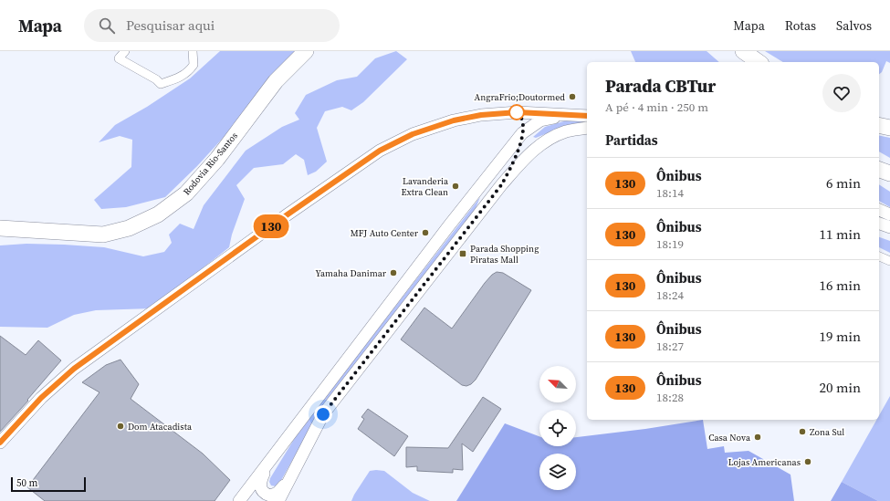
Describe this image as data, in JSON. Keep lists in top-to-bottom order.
{
  "streets": {
    "highway": ["Rodovia Rio-Santos"]
  },
  "places": {
    "other": [
      "AngraFrio;Doutormed",
      "Lavanderia Extra Clean",
      "MFJ Auto Center",
      "Yamaha Danimar",
      "Dom Atacadista",
      "Zona Sul",
      "Casa Nova",
      "Lojas Americanas"
    ],
    "transit": ["Parada Shopping Piratas Mall"]
  },
  "lines": ["bus line 130"],
  "scale_bar": "50 m",
  "north": "top left",
  "page": {
    "header": "Mapa",
    "search": "Pesquisar aqui",
    "nav": ["Mapa", "Rotas", "Salvos"],
    "on_map": "130",
    "heading": [
      ["Parada CBTur", "A pé · 4 min · 250 m"],
      "Partidas"
    ],
    "list": [
      {
        "mark": "130",
        "name": "Ônibus",
        "note": "18:14",
        "value": "6 min"
      },
      {
        "mark": "130",
        "name": "Ônibus",
        "note": "18:19",
        "value": "11 min"
      },
      {
        "mark": "130",
        "name": "Ônibus",
        "note": "18:24",
        "value": "16 min"
      },
      {
        "mark": "130",
        "name": "Ônibus",
        "note": "18:27",
        "value": "19 min"
      },
      {
        "mark": "130",
        "name": "Ônibus",
        "note": "18:28",
        "value": "20 min"
      }
    ],
    "scale": "50 m"
  }
}
